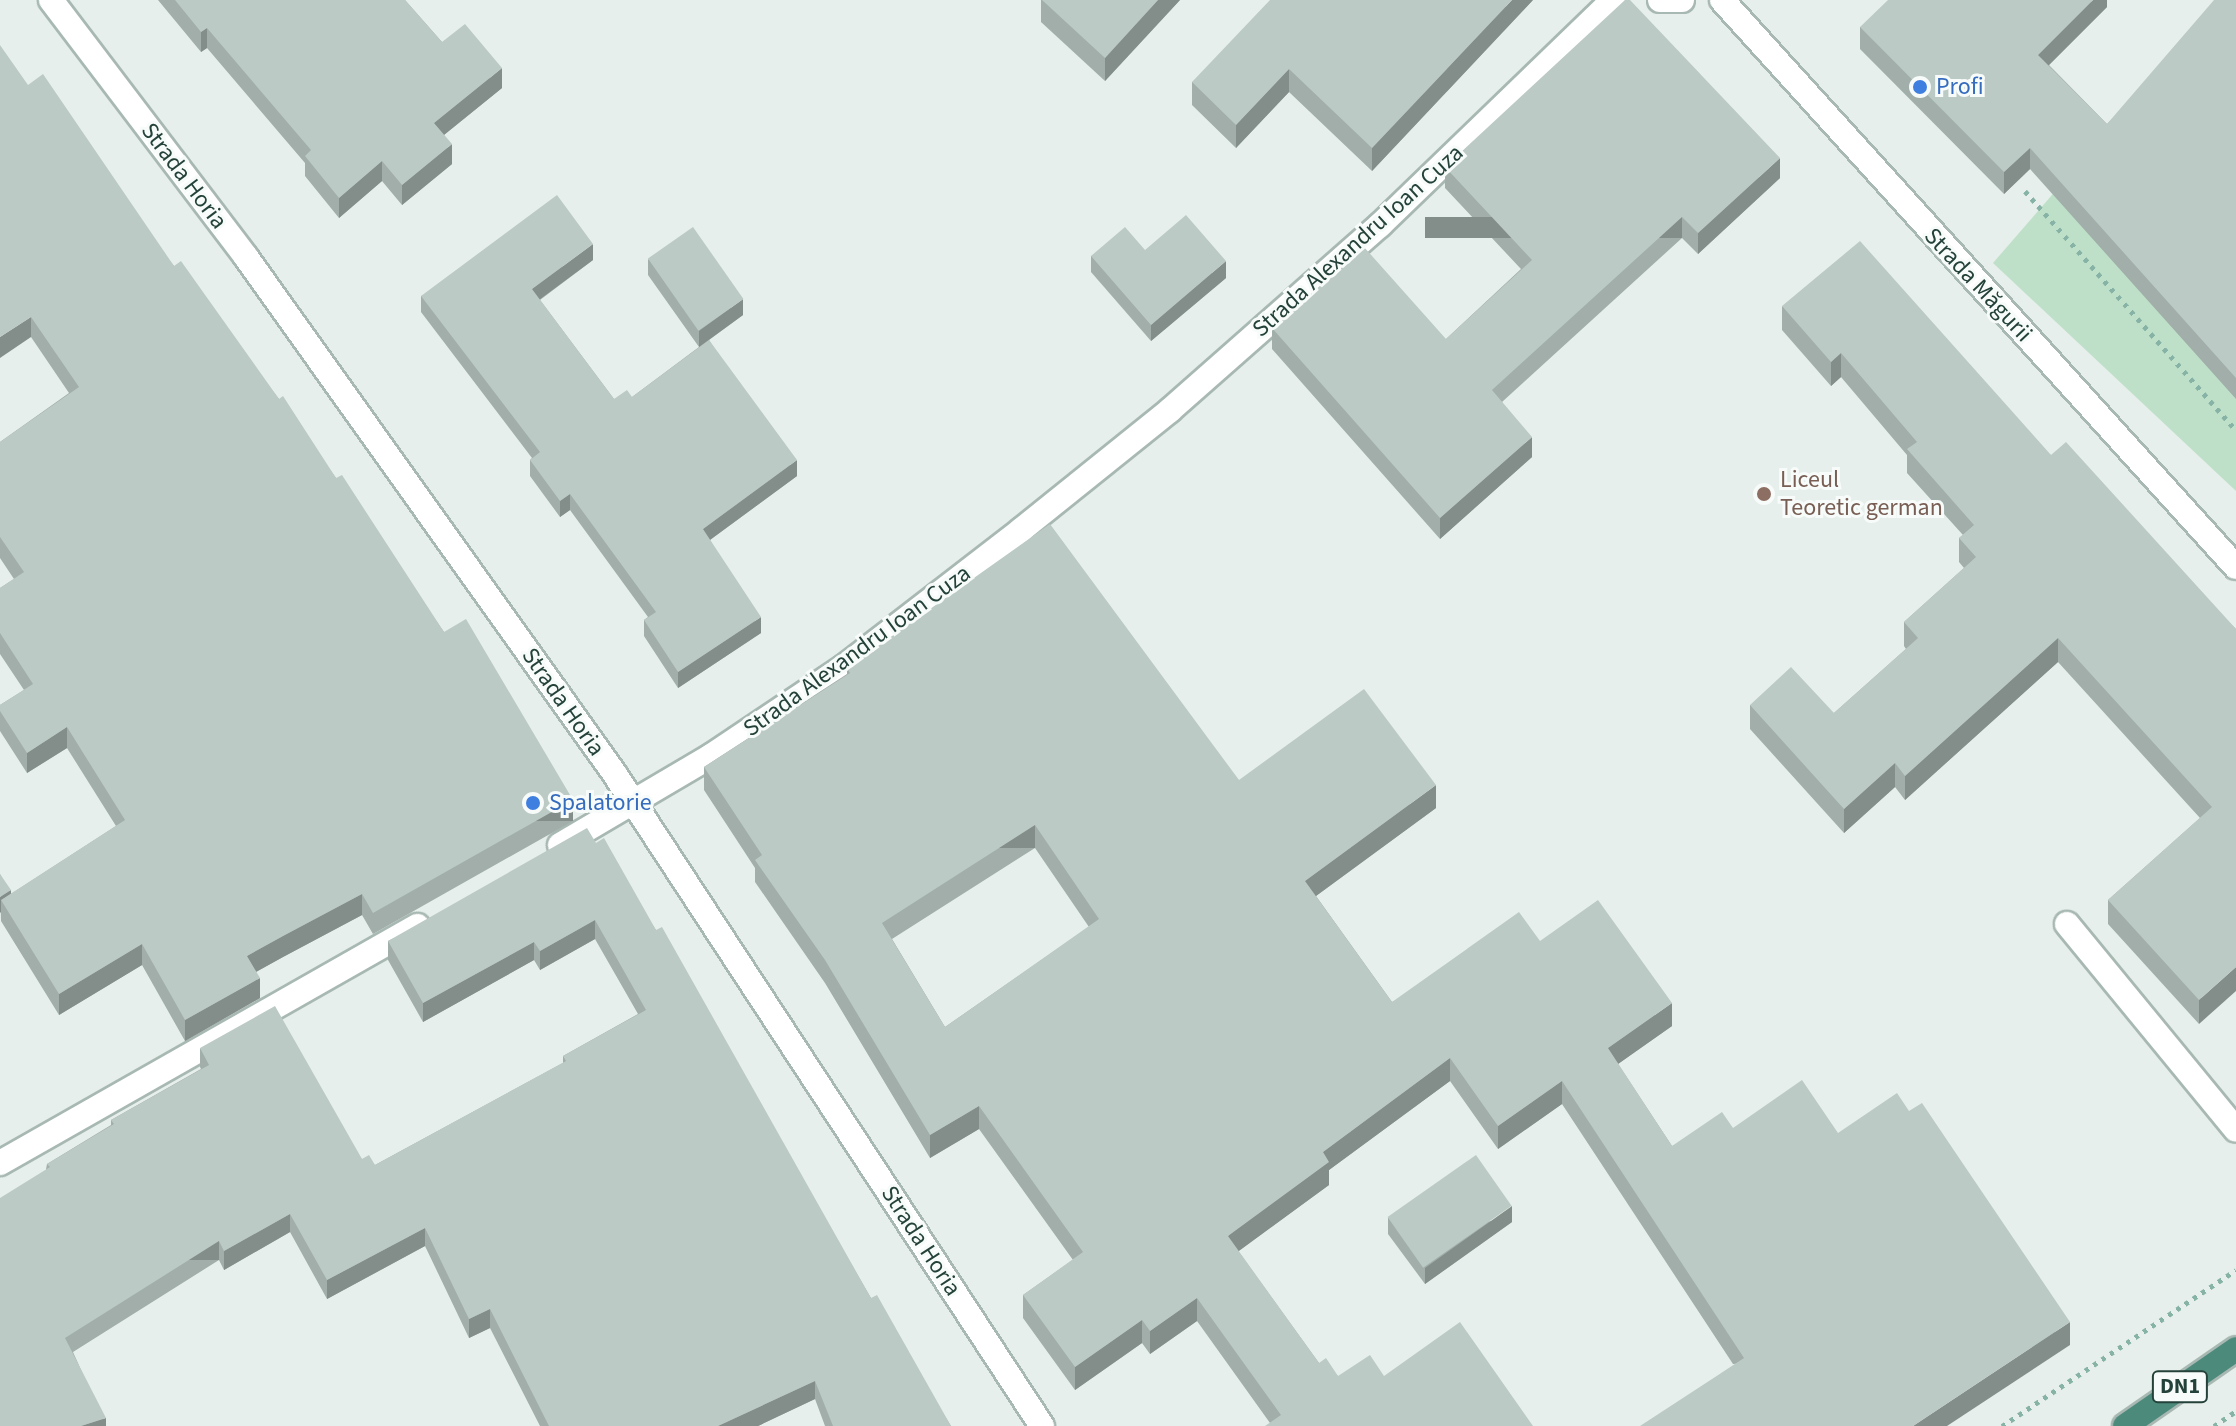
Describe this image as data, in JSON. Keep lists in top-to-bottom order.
{
  "streets": {
    "highway": ["DN1"],
    "street": ["Strada Horia", "Strada Alexandru Ioan Cuza", "Strada Măgurii"]
  },
  "crossings": [
    ["Strada Horia", "Strada Alexandru Ioan Cuza"]
  ],
  "places": ["Profi", "Liceul Teoretic german", "Spalatorie"]
}
